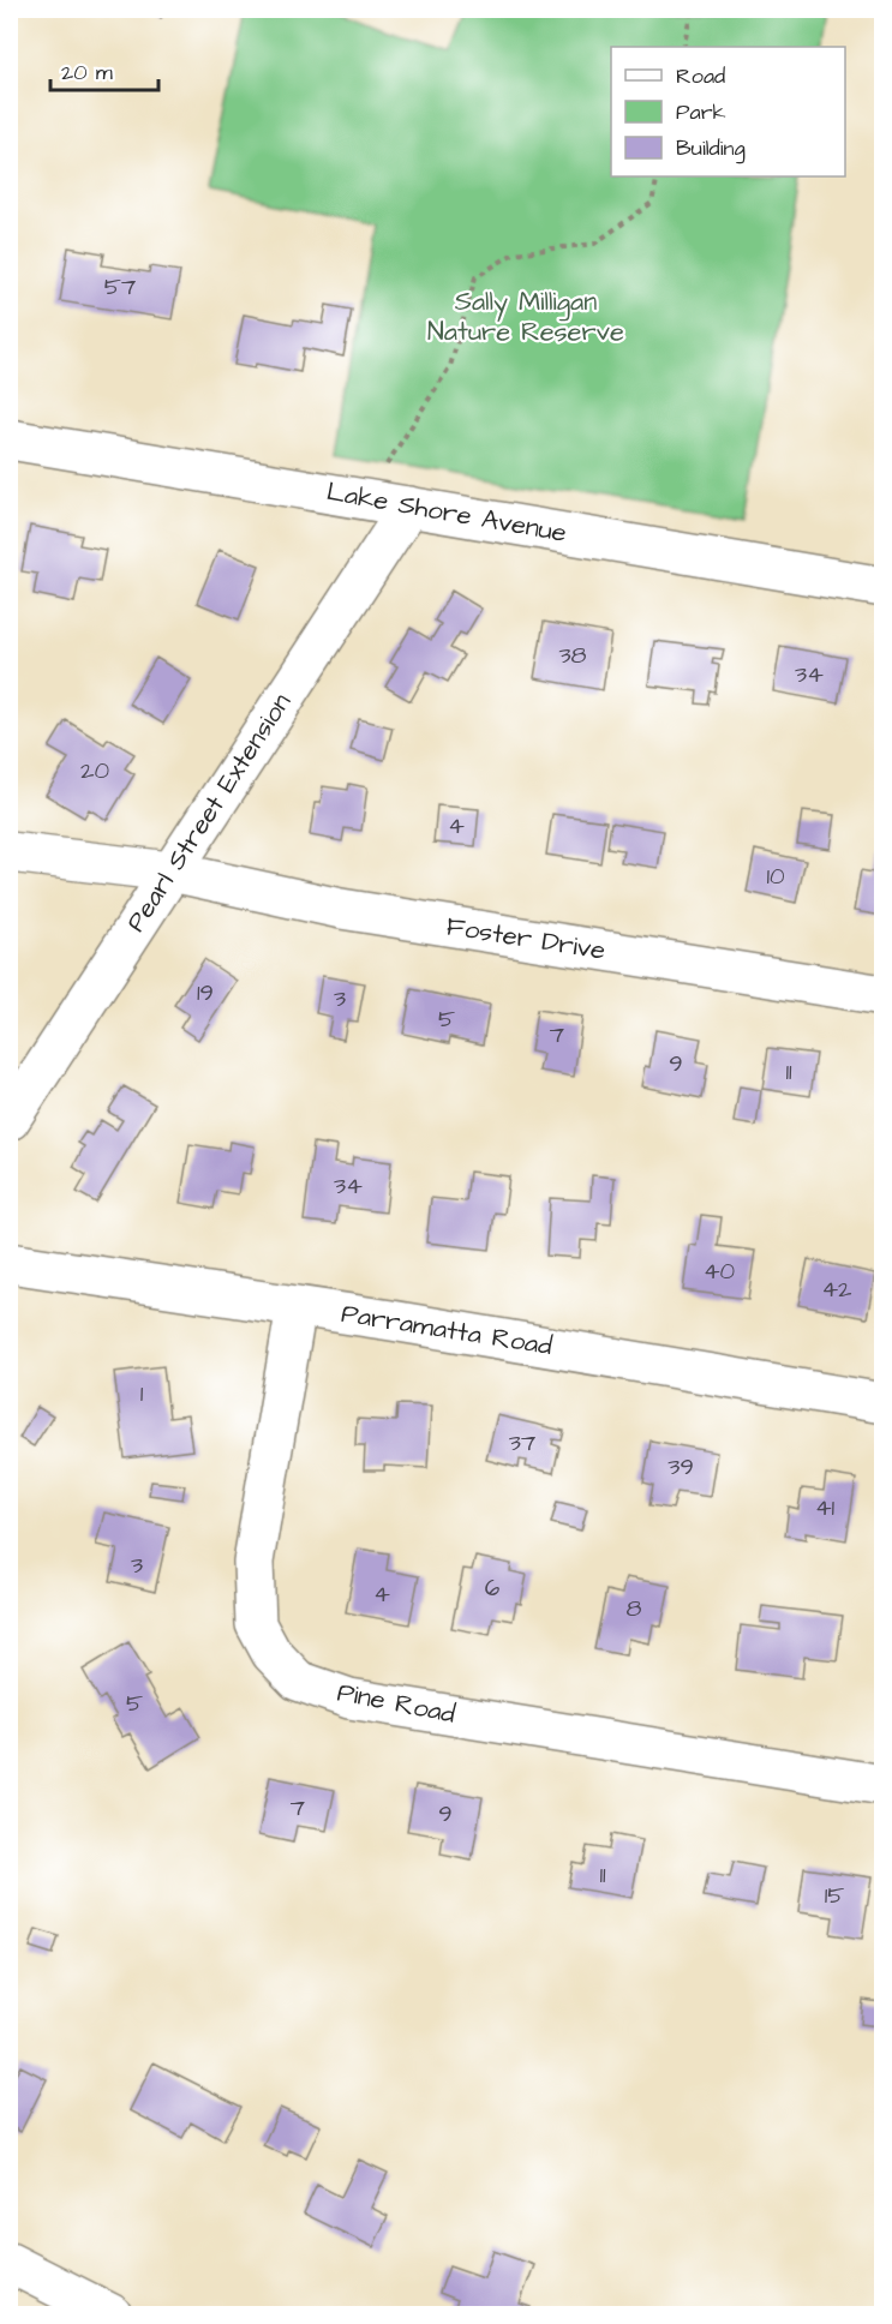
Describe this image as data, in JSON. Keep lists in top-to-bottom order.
{
  "streets": {
    "street": [
      "Lake Shore Avenue",
      "Pearl Street Extension",
      "Foster Drive",
      "Parramatta Road",
      "Pine Road"
    ]
  },
  "crossings": [
    ["Lake Shore Avenue", "Pearl Street Extension"],
    ["Pearl Street Extension", "Foster Drive"],
    ["Parramatta Road", "Pine Road"]
  ],
  "parks": ["Sally Milligan Nature Reserve"],
  "house_numbers": [
    "57",
    "38",
    "34",
    "20",
    "4",
    "10",
    "19",
    "3",
    "5",
    "7",
    "9",
    "11",
    "34",
    "40",
    "42",
    "1",
    "37",
    "39",
    "41",
    "3",
    "6",
    "4",
    "8",
    "5",
    "7",
    "9",
    "11",
    "15"
  ],
  "legend": ["Road", "Park", "Building"],
  "scale_bar": "20 m"
}
